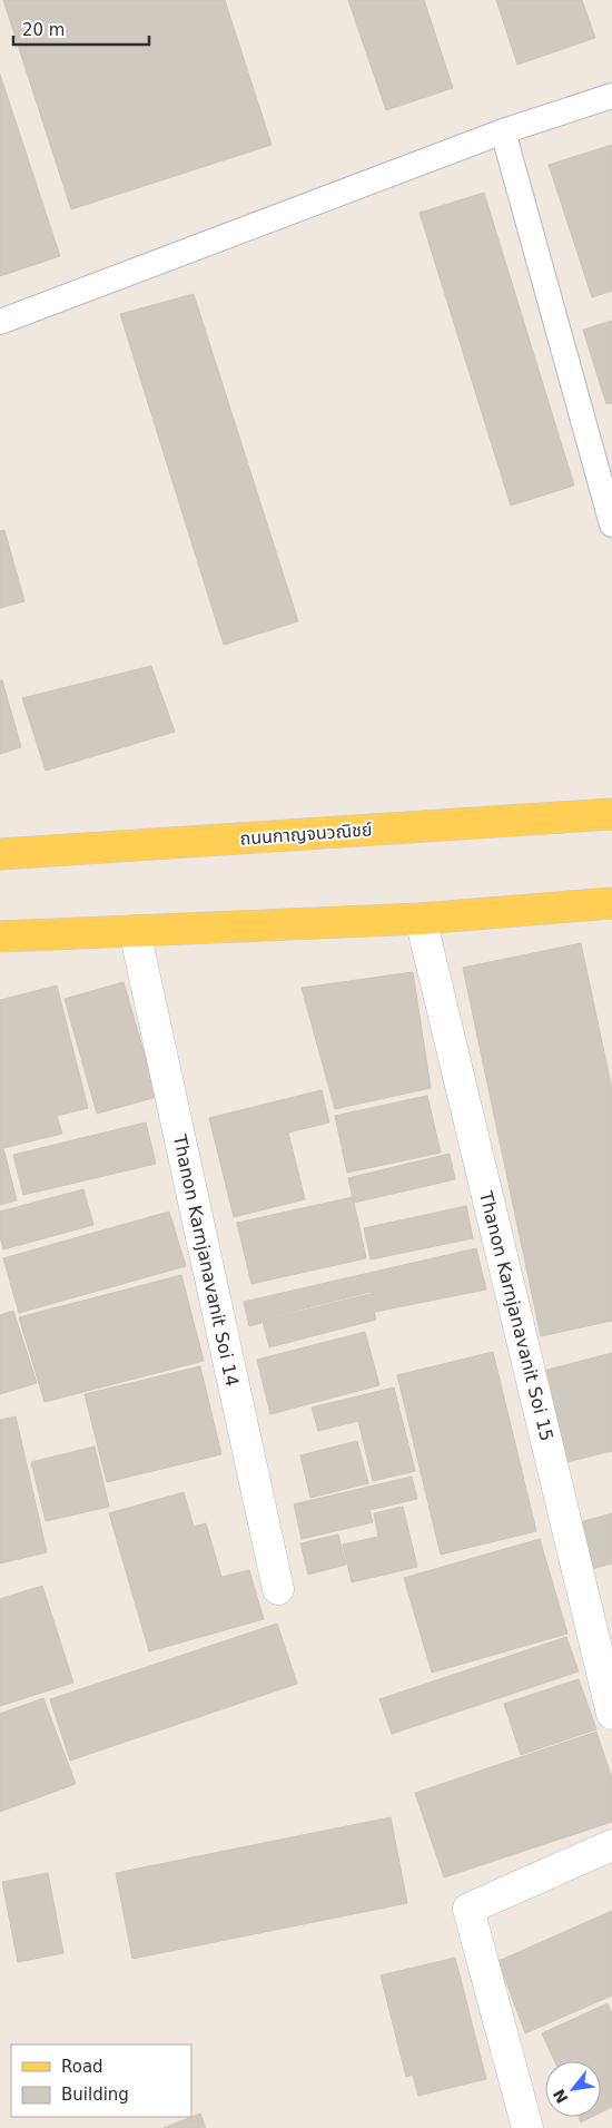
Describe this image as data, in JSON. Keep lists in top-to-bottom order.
{
  "streets": {
    "main road": ["ถนนกาญจนวณิชย์"],
    "street": ["Thanon Karnjanavanit Soi 14", "Thanon Karnjanavanit Soi 15"]
  },
  "legend": ["Road", "Building"],
  "scale_bar": "20 m",
  "north": "bottom left"
}
